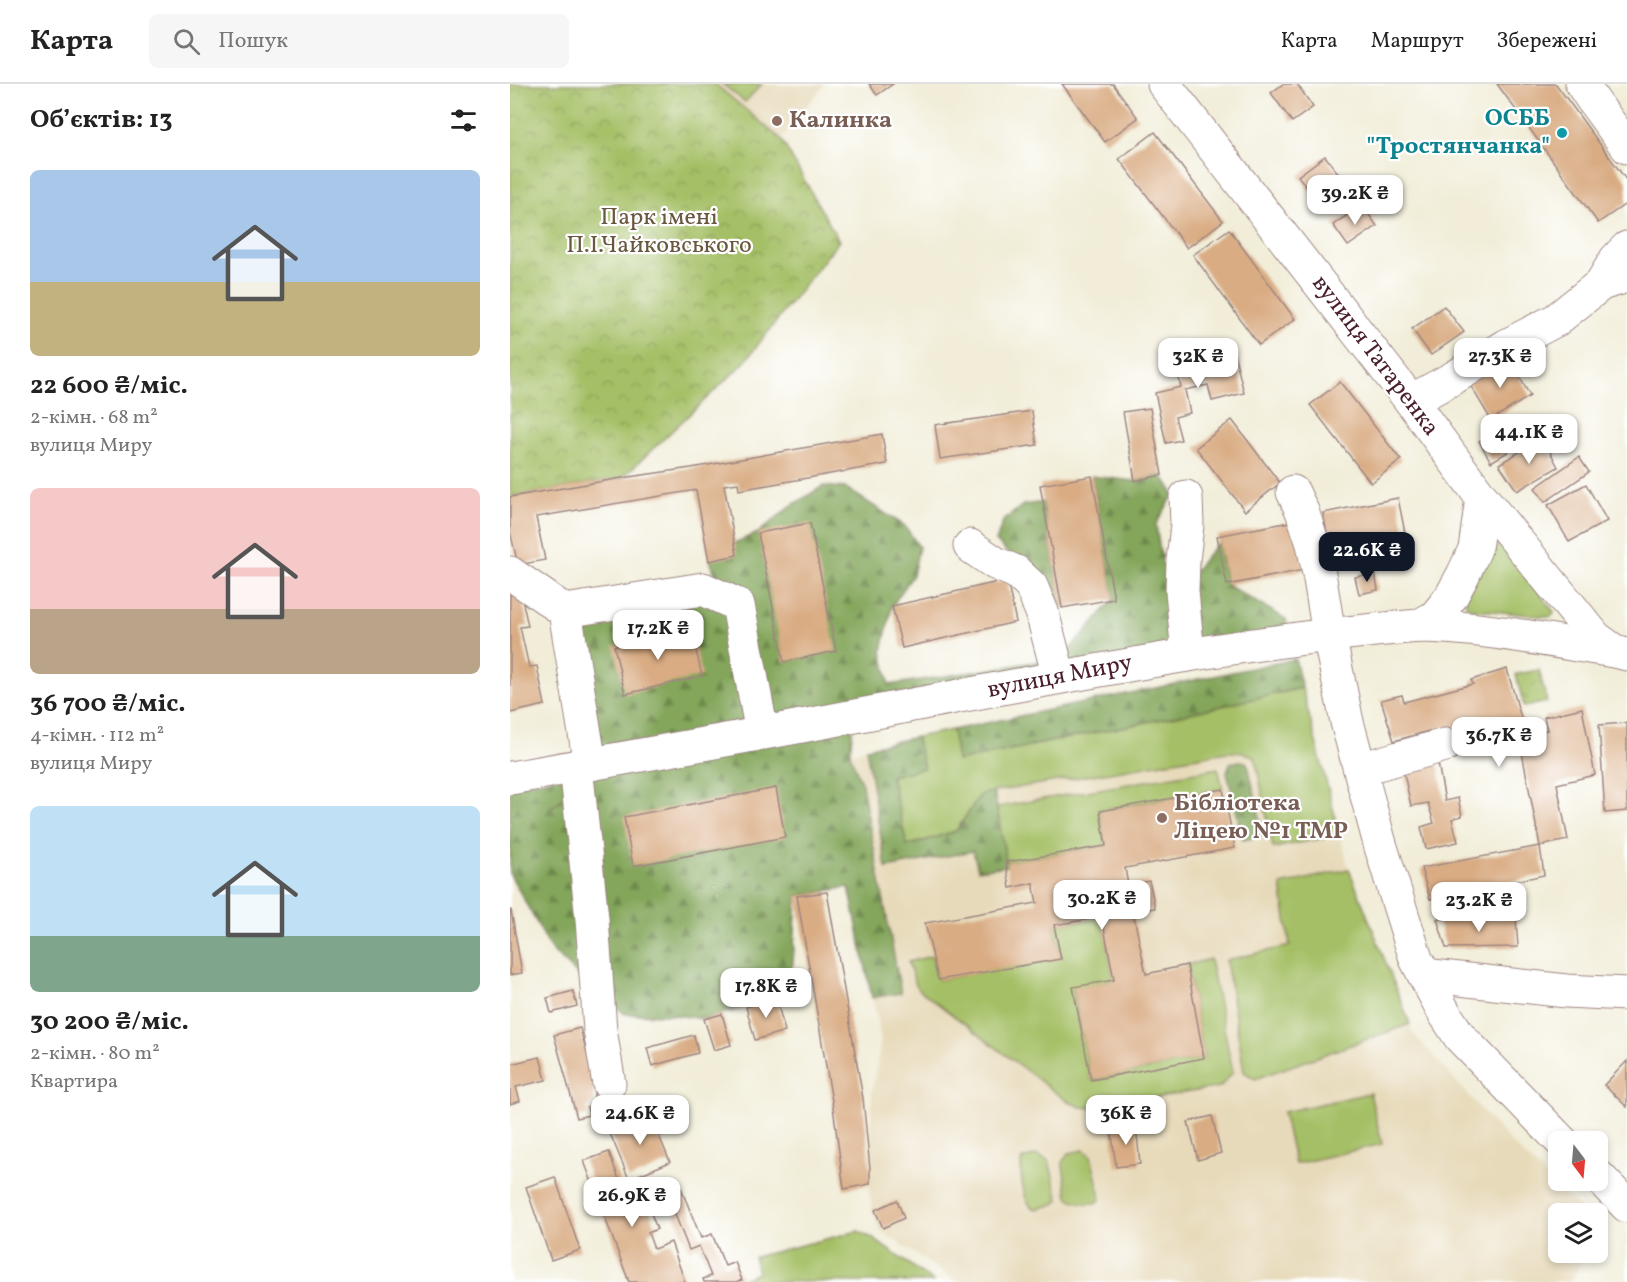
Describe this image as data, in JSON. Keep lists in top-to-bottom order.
{
  "streets": {
    "street": ["вулиця Татаренка", "вулиця Миру"]
  },
  "crossings": [
    ["вулиця Татаренка", "вулиця Миру"]
  ],
  "parks": ["Парк імені П.І.Чайковського"],
  "places": ["Калинка", "ОСББ \"Тростянчанка\"", "Бібліотека Ліцею №1 ТМР"],
  "north": "bottom",
  "page": {
    "header": "Карта",
    "search": "Пошук",
    "nav": ["Карта", "Маршрут", "Збережені"],
    "heading": "Об’єктів: 13",
    "list": [
      {
        "name": "22 600 ₴/міс.",
        "note": "2-кімн. · 68 m² · вулиця Миру"
      },
      {
        "name": "36 700 ₴/міс.",
        "note": "4-кімн. · 112 m² · вулиця Миру"
      },
      {
        "name": "30 200 ₴/міс.",
        "note": "2-кімн. · 80 m² · Квартира"
      }
    ],
    "price": [
      "39.2K ₴",
      "32K ₴",
      "27.3K ₴",
      "44.1K ₴",
      "22.6K ₴",
      "17.2K ₴",
      "36.7K ₴",
      "30.2K ₴",
      "23.2K ₴",
      "17.8K ₴",
      "24.6K ₴",
      "36K ₴",
      "26.9K ₴"
    ]
  }
}
